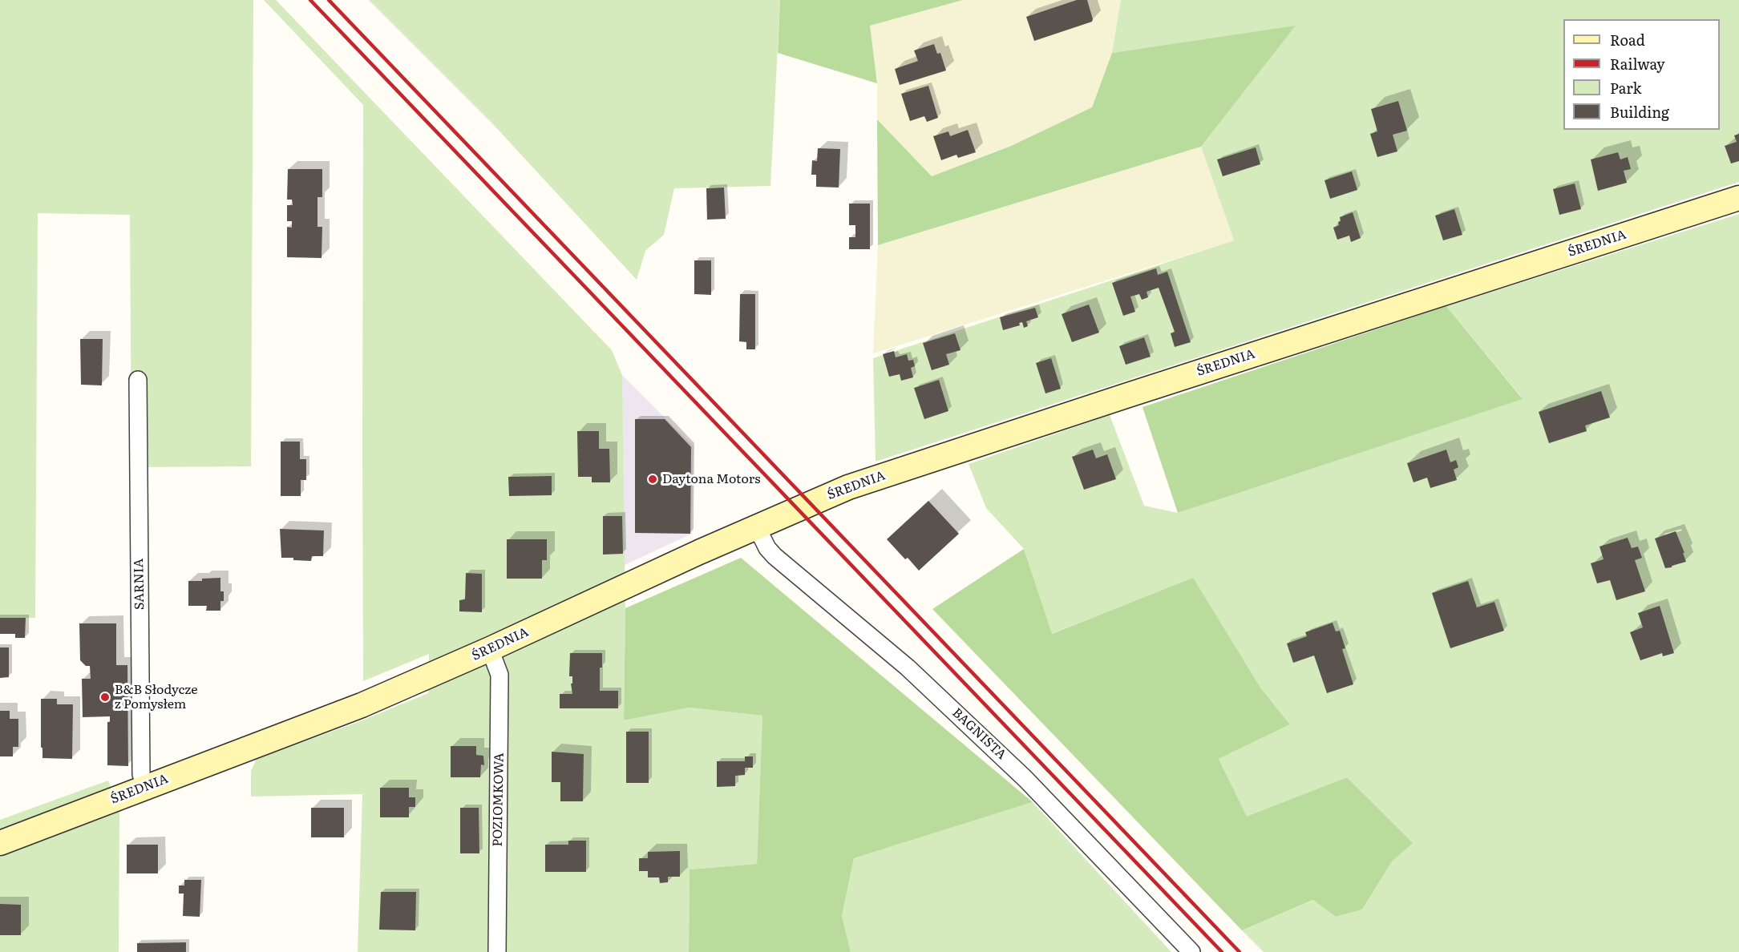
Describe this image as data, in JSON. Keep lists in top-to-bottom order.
{
  "streets": {
    "street": [
      "ŚREDNIA",
      "SARNIA",
      "BAGNISTA",
      "POZIOMKOWA"
    ]
  },
  "crossings": [
    ["ŚREDNIA", "SARNIA"],
    ["ŚREDNIA", "BAGNISTA"],
    ["ŚREDNIA", "POZIOMKOWA"]
  ],
  "places": ["Daytona Motors", "B&B Słodycze z Pomysłem"],
  "legend": [
    "Road",
    "Railway",
    "Park",
    "Building"
  ]
}
